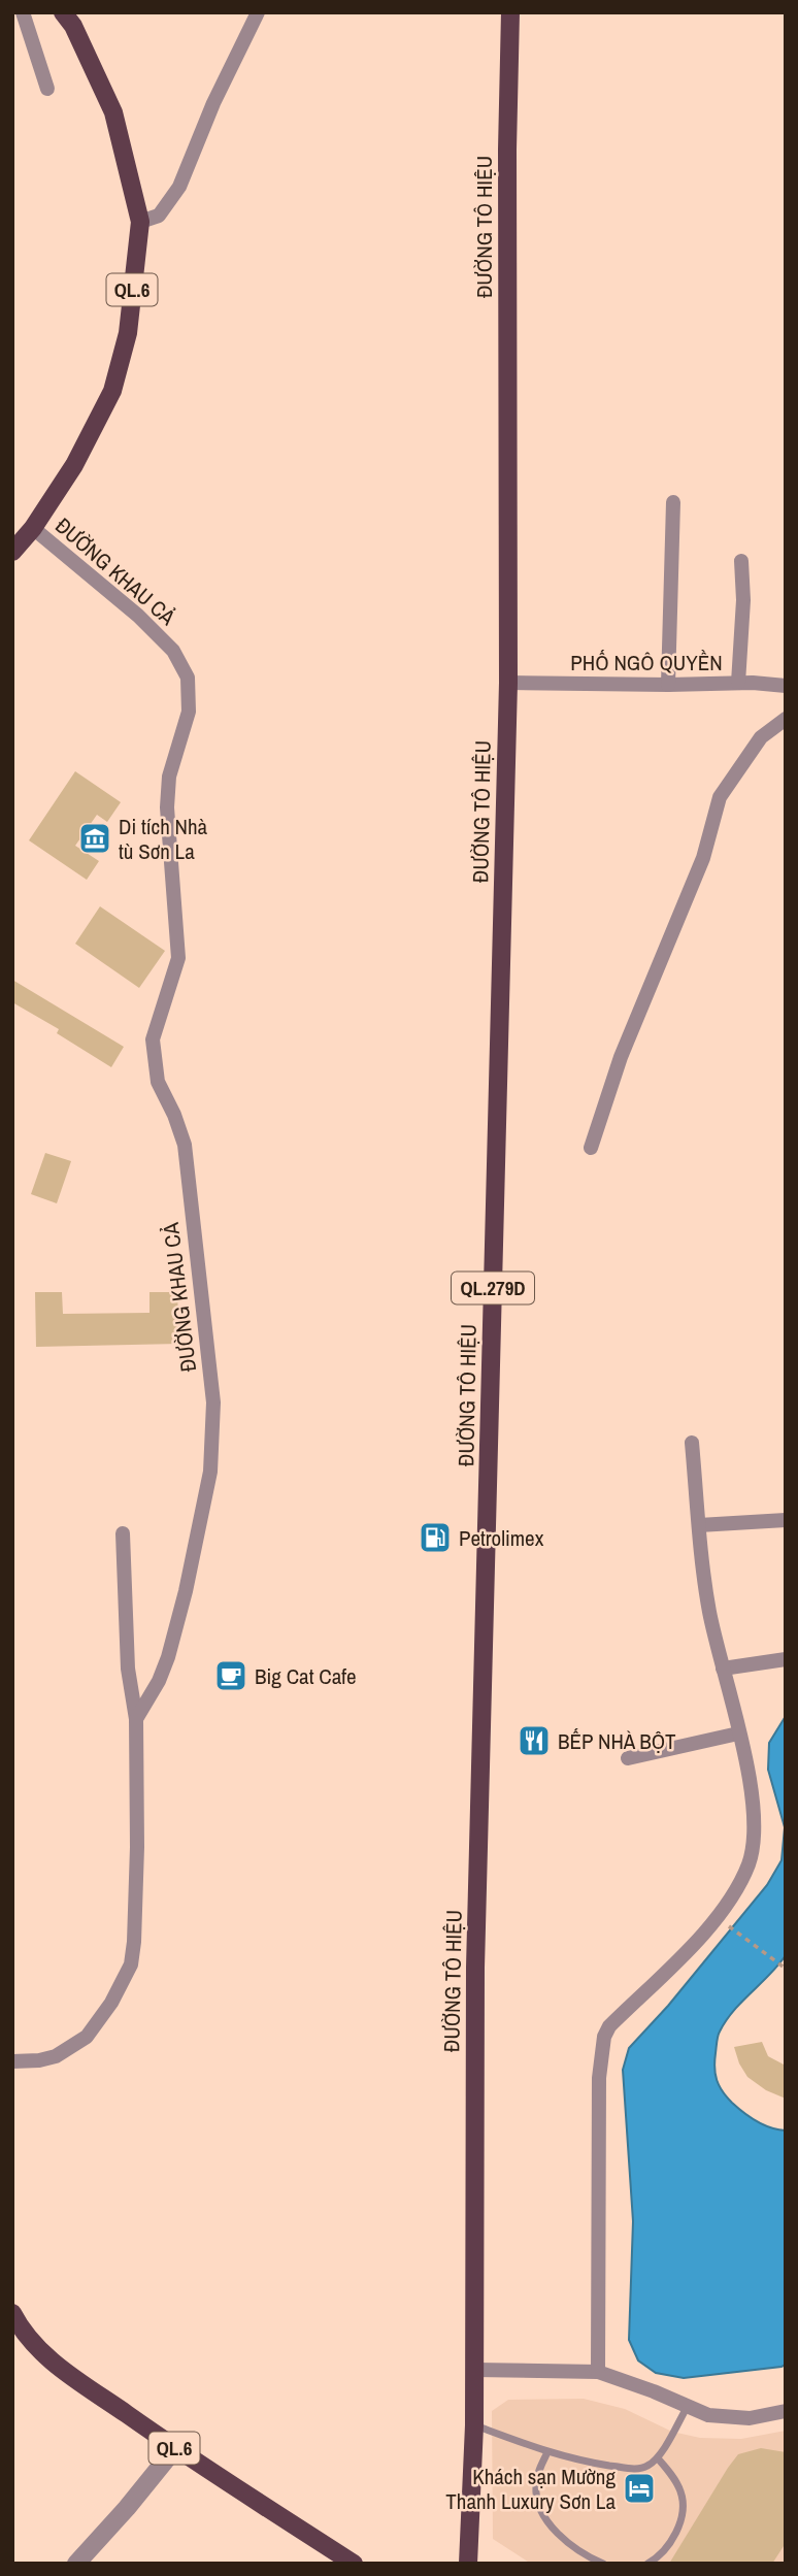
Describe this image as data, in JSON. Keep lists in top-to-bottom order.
{
  "streets": {
    "main road": ["ĐƯỜNG TÔ HIỆU", "QL.6", "QL.279D"],
    "street": ["ĐƯỜNG KHAU CẢ", "PHỐ NGÔ QUYỀN"]
  },
  "crossings": [
    ["ĐƯỜNG TÔ HIỆU", "PHỐ NGÔ QUYỀN"],
    ["QL.6", "ĐƯỜNG KHAU CẢ"]
  ],
  "places": {
    "museum": ["Di tích Nhà tù Sơn La"],
    "fuel station": ["Petrolimex"],
    "cafe": ["Big Cat Cafe"],
    "restaurant": ["BẾP NHÀ BỘT"],
    "hotel": ["Khách sạn Mường Thanh Luxury Sơn La"]
  }
}
